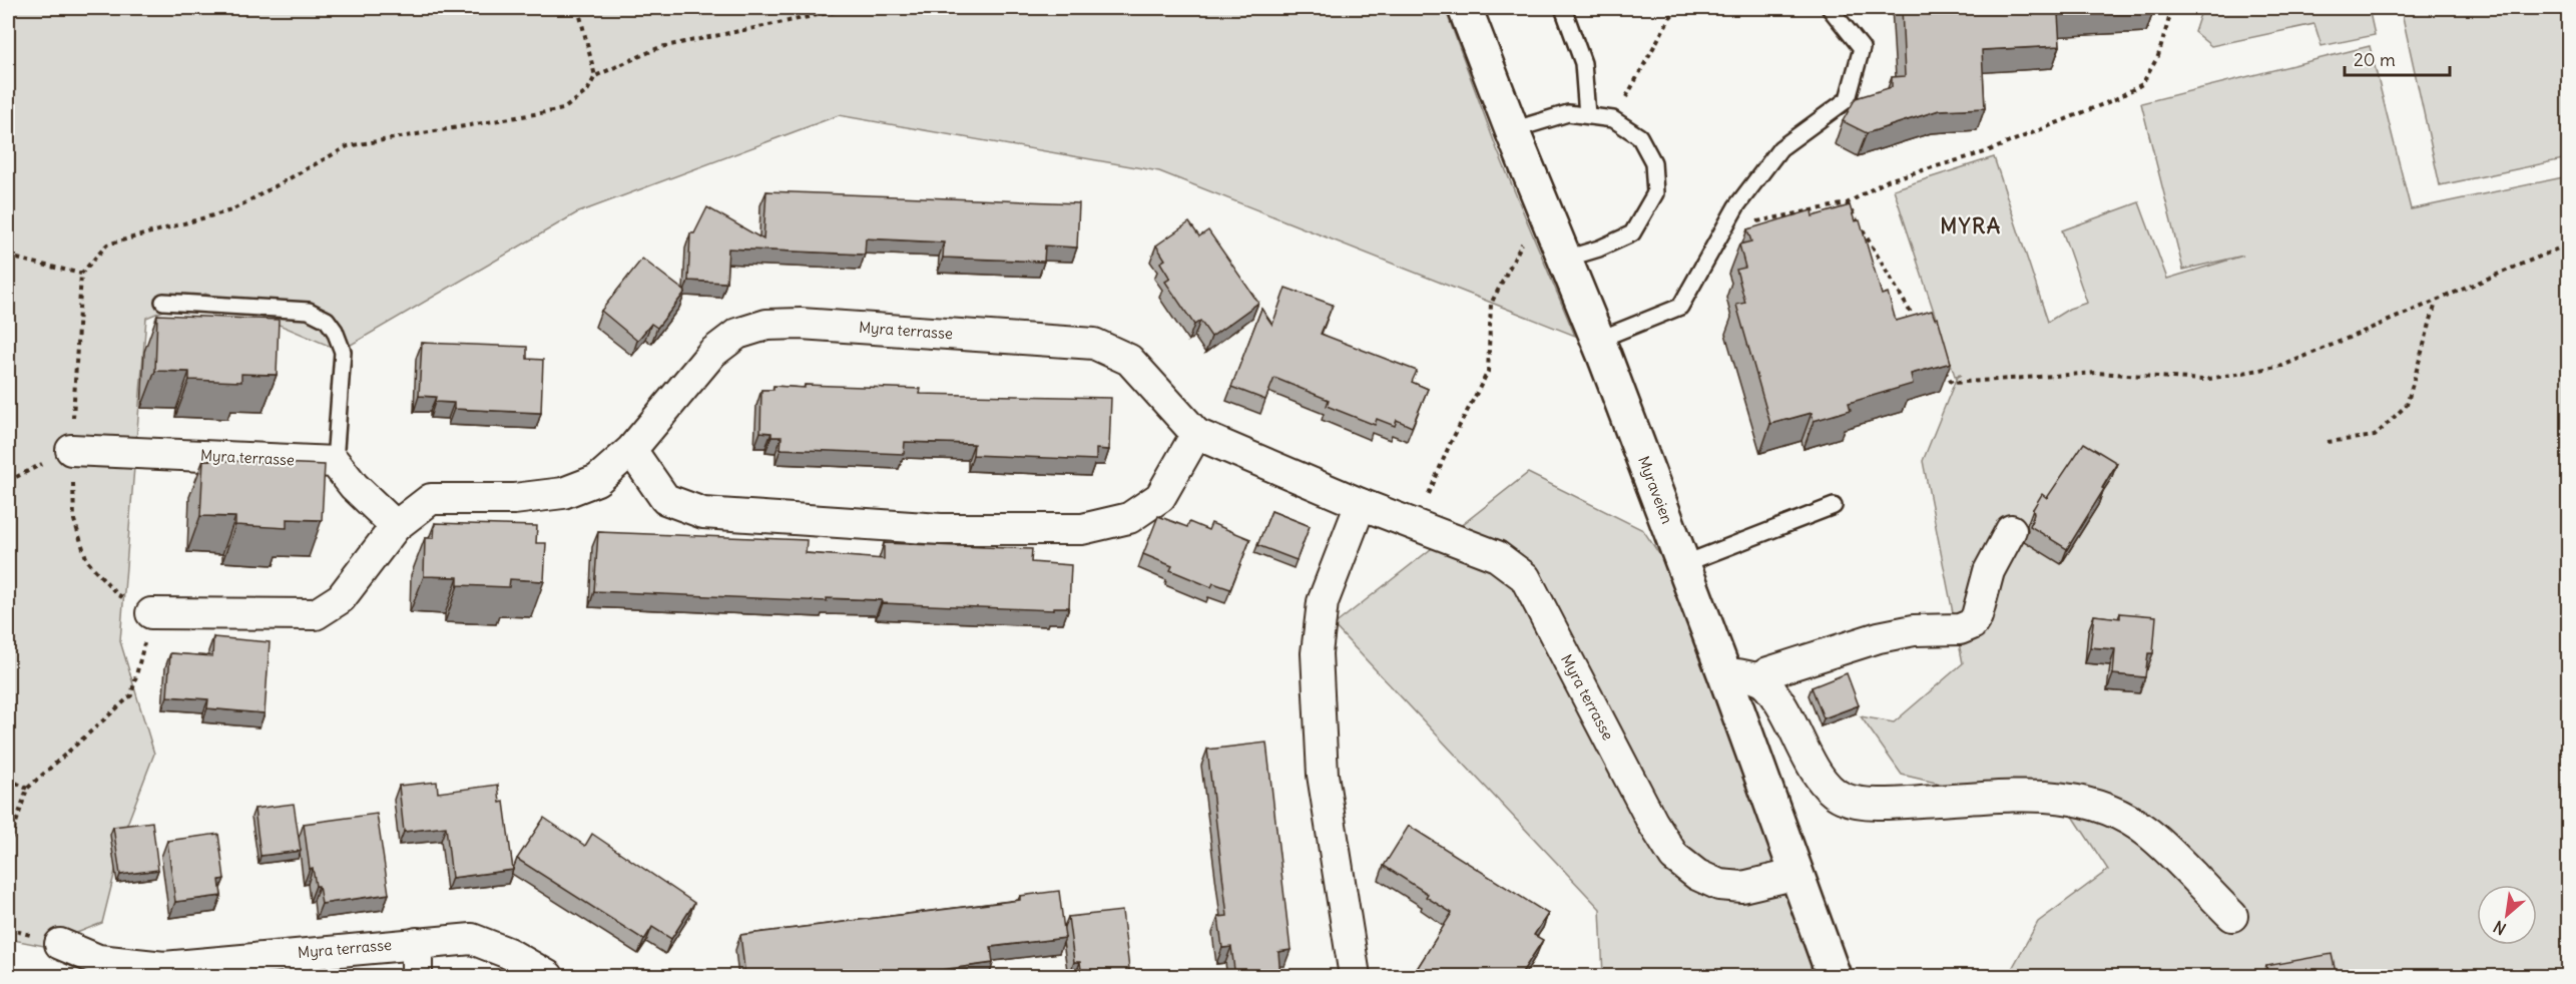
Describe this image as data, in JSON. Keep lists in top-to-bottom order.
{
  "streets": {
    "main road": ["Myraveien"],
    "street": ["Myra terrasse"]
  },
  "crossings": [
    ["Myra terrasse", "Myraveien"]
  ],
  "districts": ["MYRA"],
  "scale_bar": "20 m",
  "north": "bottom left"
}
